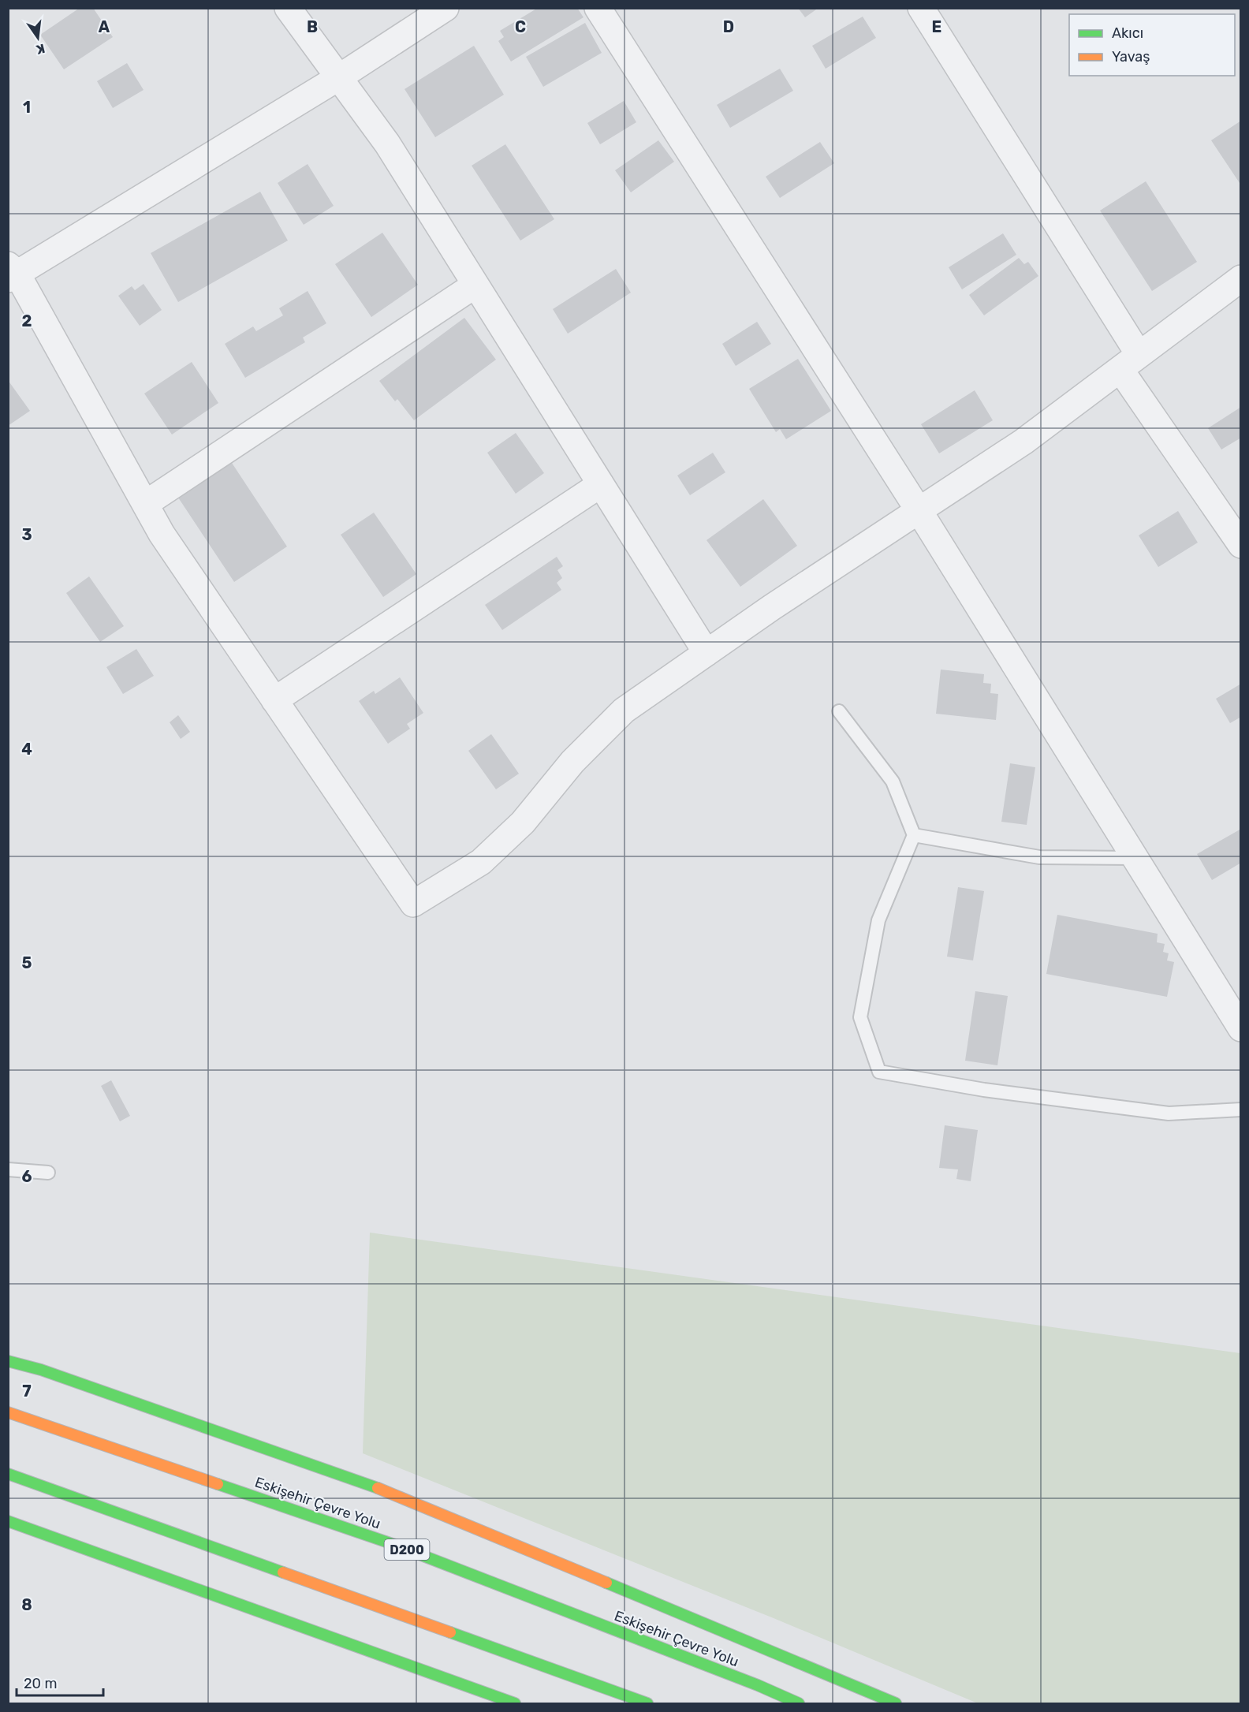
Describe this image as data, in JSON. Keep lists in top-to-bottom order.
{
  "streets": {
    "highway": ["Eskişehir Çevre Yolu", "D200"]
  },
  "legend": ["Akıcı", "Yavaş"],
  "scale_bar": "20 m",
  "north": "bottom",
  "grid": {
    "columns": [
      "A",
      "B",
      "C",
      "D",
      "E"
    ],
    "rows": [
      "1",
      "2",
      "3",
      "4",
      "5",
      "6",
      "7",
      "8"
    ]
  }
}
